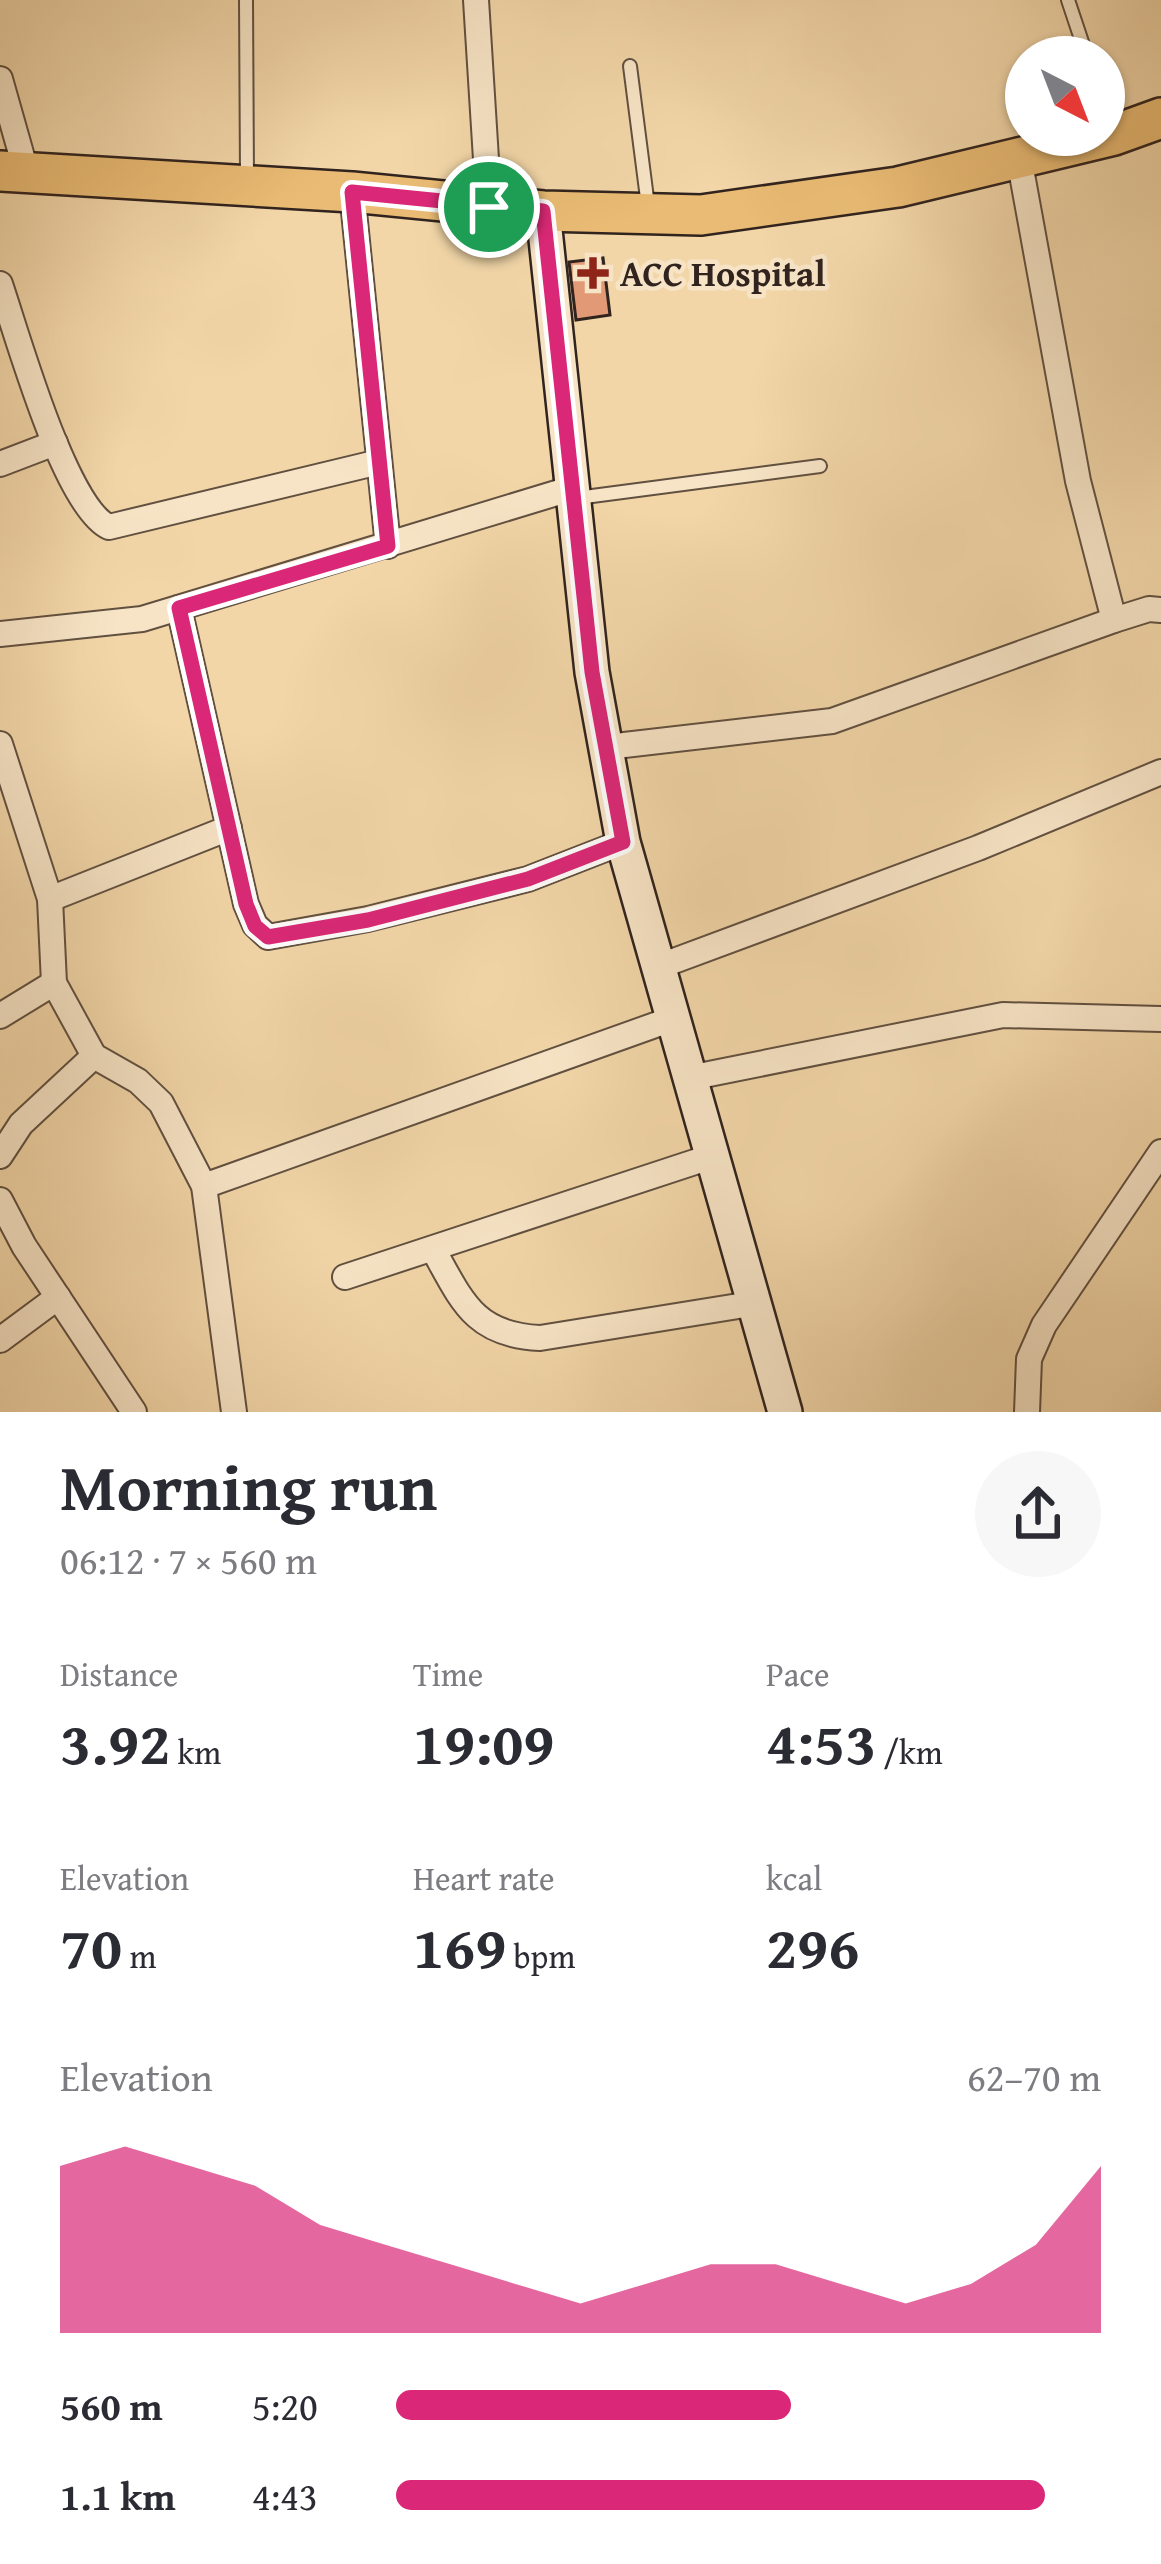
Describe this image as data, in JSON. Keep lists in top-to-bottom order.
{
  "places": {
    "health": ["ACC Hospital"]
  },
  "north": "bottom right",
  "page": {
    "heading": ["Morning run", "06:12 · 7 × 560 m"],
    "stats": [
      ["Distance", "3.92 km"],
      ["Time", "19:09"],
      ["Pace", "4:53 /km"],
      ["Elevation", "70 m"],
      ["Heart rate", "169 bpm"],
      ["kcal", "296"]
    ],
    "chart": ["Elevation", "62–70 m"],
    "list": [
      {
        "name": "560 m",
        "note": "5:20"
      },
      {
        "name": "1.1 km",
        "note": "4:43"
      }
    ]
  }
}
